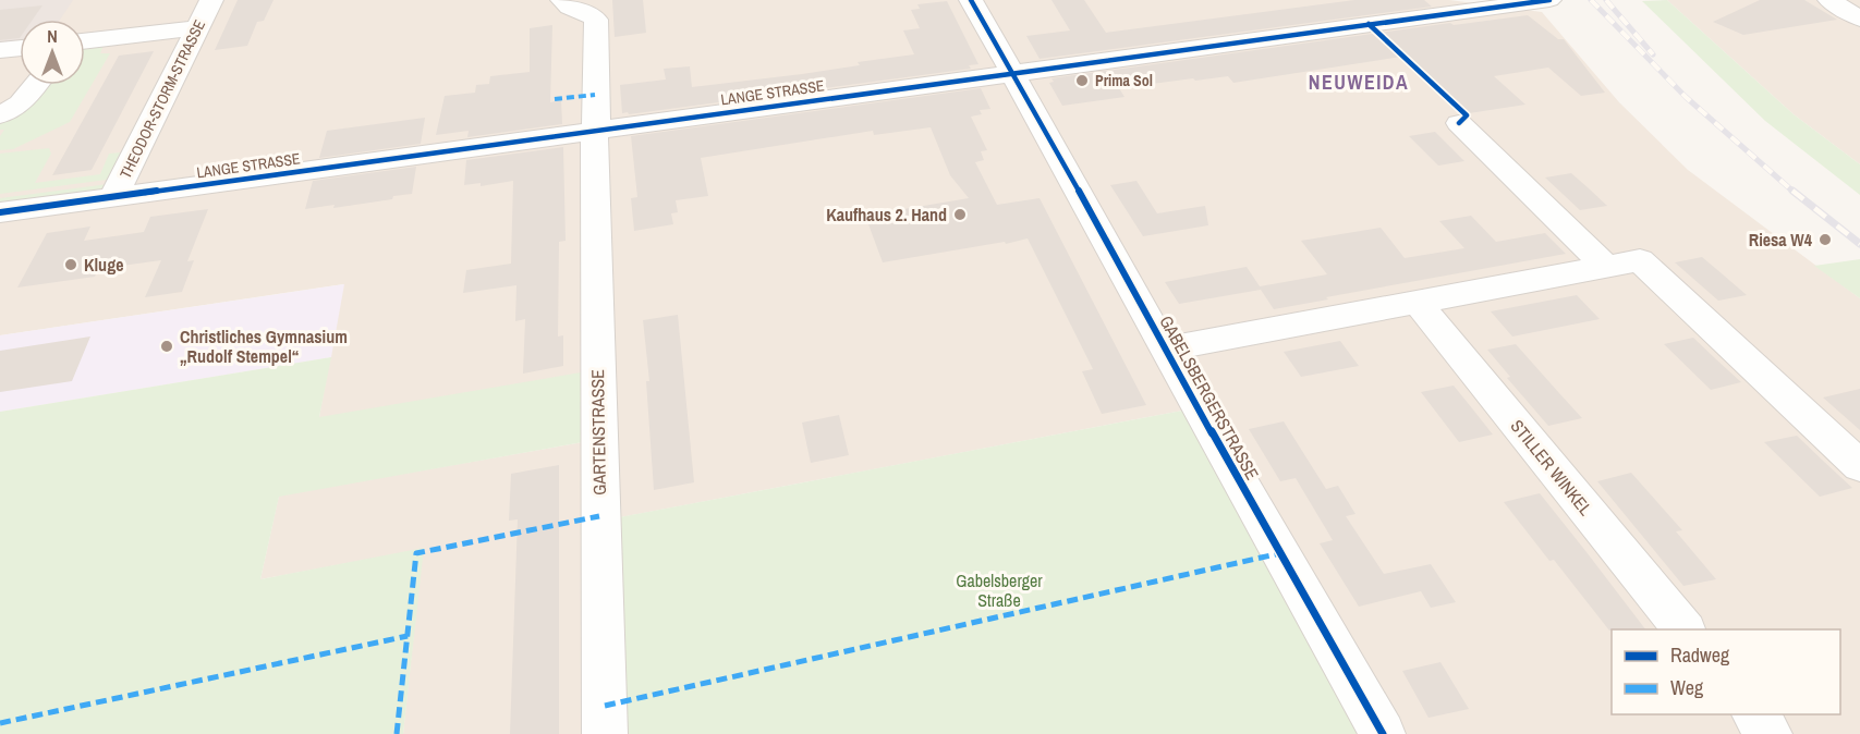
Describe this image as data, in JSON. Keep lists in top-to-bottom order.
{
  "streets": {
    "street": [
      "LANGE STRASSE",
      "THEODOR-STORM-STRASSE",
      "GABELSBERGERSTRASSE",
      "GARTENSTRASSE",
      "STILLER WINKEL"
    ]
  },
  "crossings": [
    ["LANGE STRASSE", "THEODOR-STORM-STRASSE"],
    ["LANGE STRASSE", "GABELSBERGERSTRASSE"],
    ["LANGE STRASSE", "GARTENSTRASSE"]
  ],
  "districts": ["NEUWEIDA"],
  "parks": ["Gabelsberger Straße"],
  "places": [
    "Prima Sol",
    "Kaufhaus 2. Hand",
    "Riesa W4",
    "Kluge",
    "Christliches Gymnasium „Rudolf Stempel“"
  ],
  "legend": ["Radweg", "Weg"],
  "north": "top"
}
